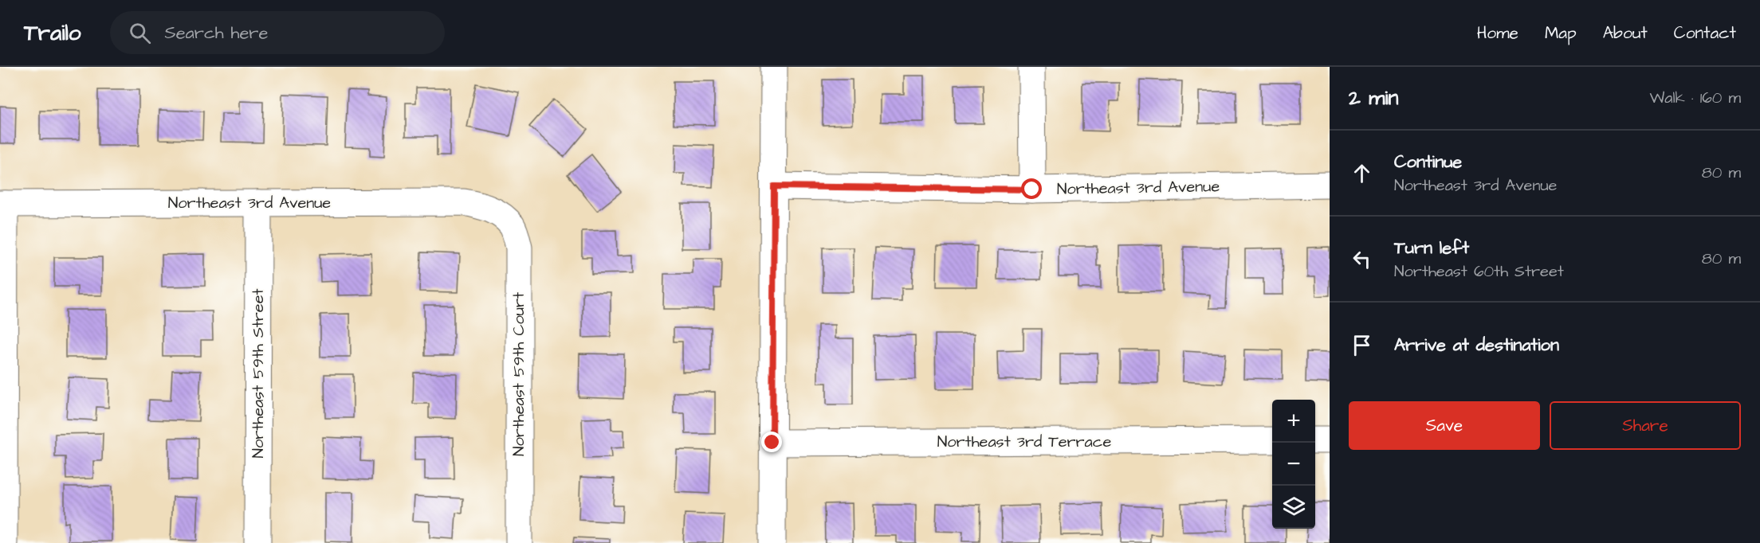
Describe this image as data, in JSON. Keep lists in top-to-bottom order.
{
  "streets": {
    "street": [
      "Northeast 3rd Avenue",
      "Northeast 59th Street",
      "Northeast 59th Court",
      "Northeast 3rd Terrace"
    ]
  },
  "crossings": [
    ["Northeast 3rd Avenue", "Northeast 59th Street"],
    ["Northeast 3rd Avenue", "Northeast 59th Court"]
  ],
  "page": {
    "header": "Trailo",
    "search": "Search here",
    "nav": [
      "Home",
      "Map",
      "About",
      "Contact"
    ],
    "heading": ["2 min", "Walk · 160 m"],
    "list": [
      ["Continue", "Northeast 3rd Avenue", "80 m"],
      ["Turn left", "Northeast 60th Street", "80 m"],
      "Arrive at destination"
    ],
    "buttons": ["Save", "Share"],
    "map_buttons": ["+", "−"]
  }
}
